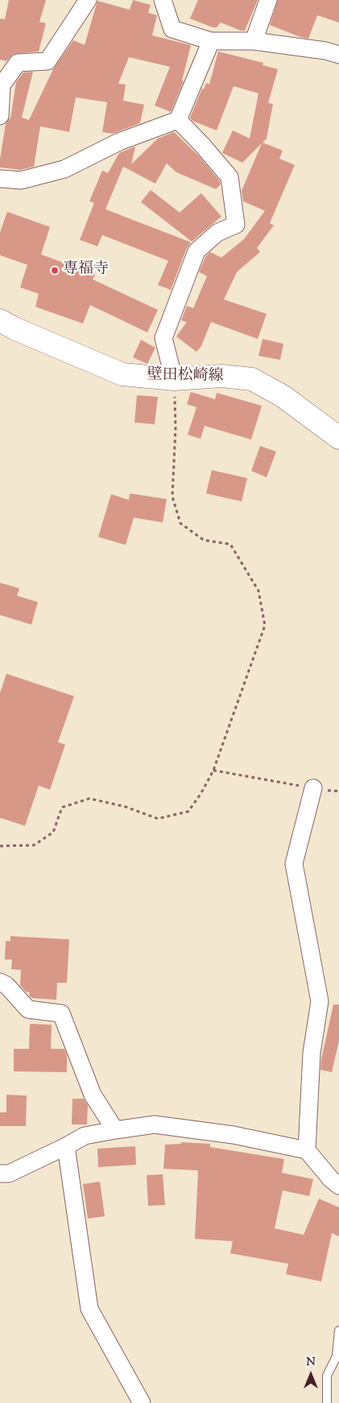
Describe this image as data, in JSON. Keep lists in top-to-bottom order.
{
  "streets": {
    "main road": ["壁田松崎線"]
  },
  "places": ["専福寺"],
  "north": "top"
}
